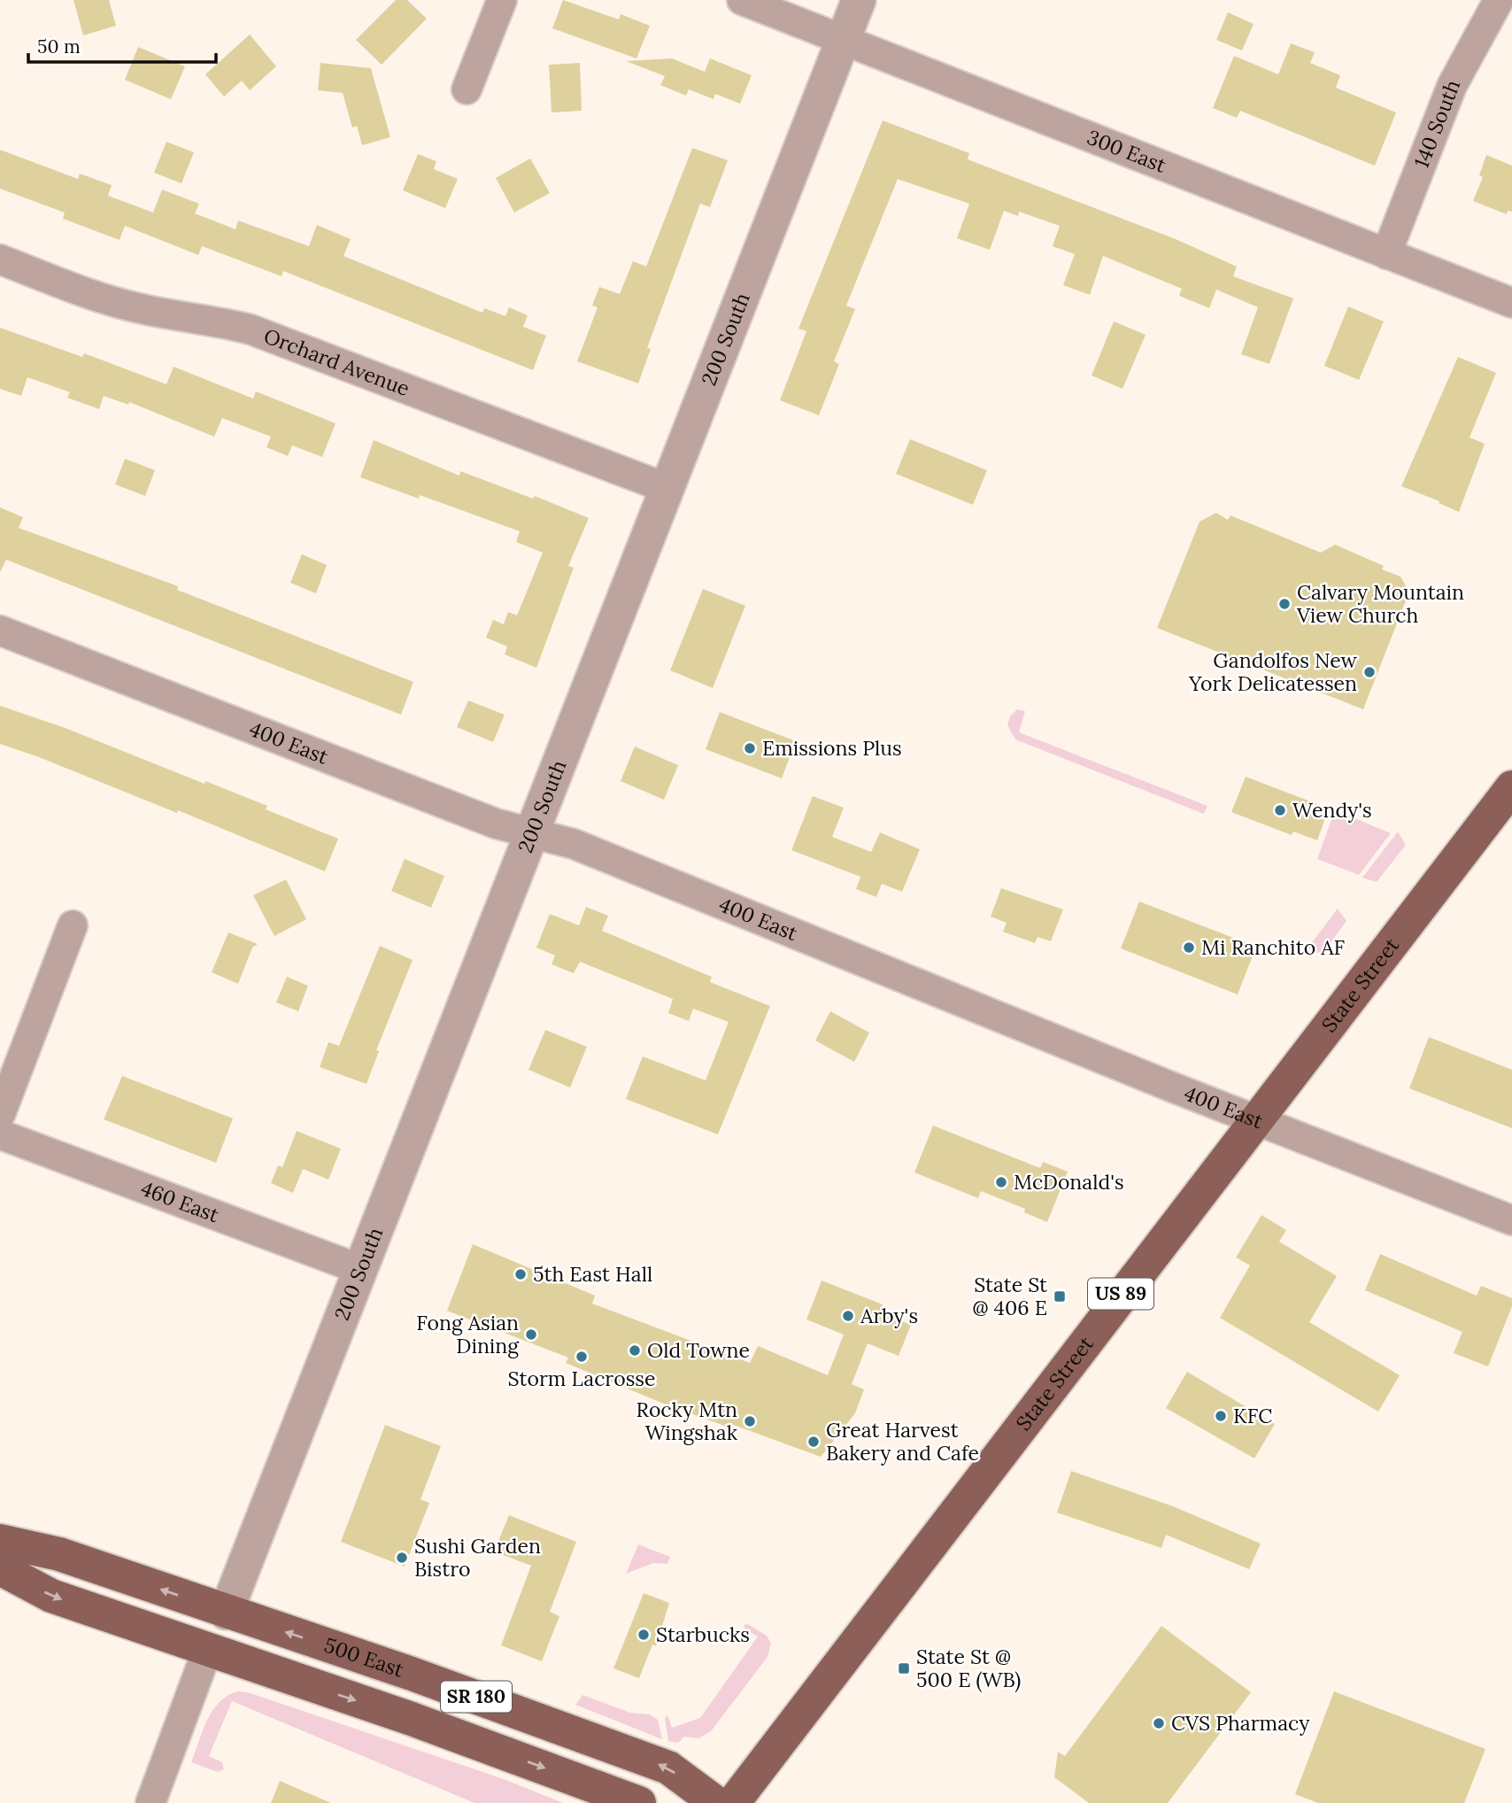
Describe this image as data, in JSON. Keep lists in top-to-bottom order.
{
  "streets": {
    "main road": [
      "State Street",
      "US 89",
      "500 East",
      "SR 180"
    ],
    "street": [
      "140 South",
      "300 East",
      "200 South",
      "Orchard Avenue",
      "400 East",
      "460 East"
    ]
  },
  "crossings": [
    ["140 South", "300 East"],
    ["300 East", "200 South"],
    ["200 South", "Orchard Avenue"],
    ["200 South", "400 East"],
    ["200 South", "460 East"],
    ["200 South", "500 East"],
    ["400 East", "State Street"]
  ],
  "places": {
    "other": [
      "Calvary Mountain View Church",
      "Gandolfos New York Delicatessen",
      "Emissions Plus",
      "Wendy's",
      "Mi Ranchito AF",
      "McDonald's",
      "5th East Hall",
      "Arby's",
      "Fong Asian Dining",
      "Old Towne",
      "Storm Lacrosse",
      "KFC",
      "Rocky Mtn Wingshak",
      "Great Harvest Bakery and Cafe",
      "Sushi Garden Bistro",
      "Starbucks",
      "CVS Pharmacy"
    ],
    "transit": ["State St @ 406 E", "State St @ 500 E (WB)"]
  },
  "scale_bar": "50 m"
}
